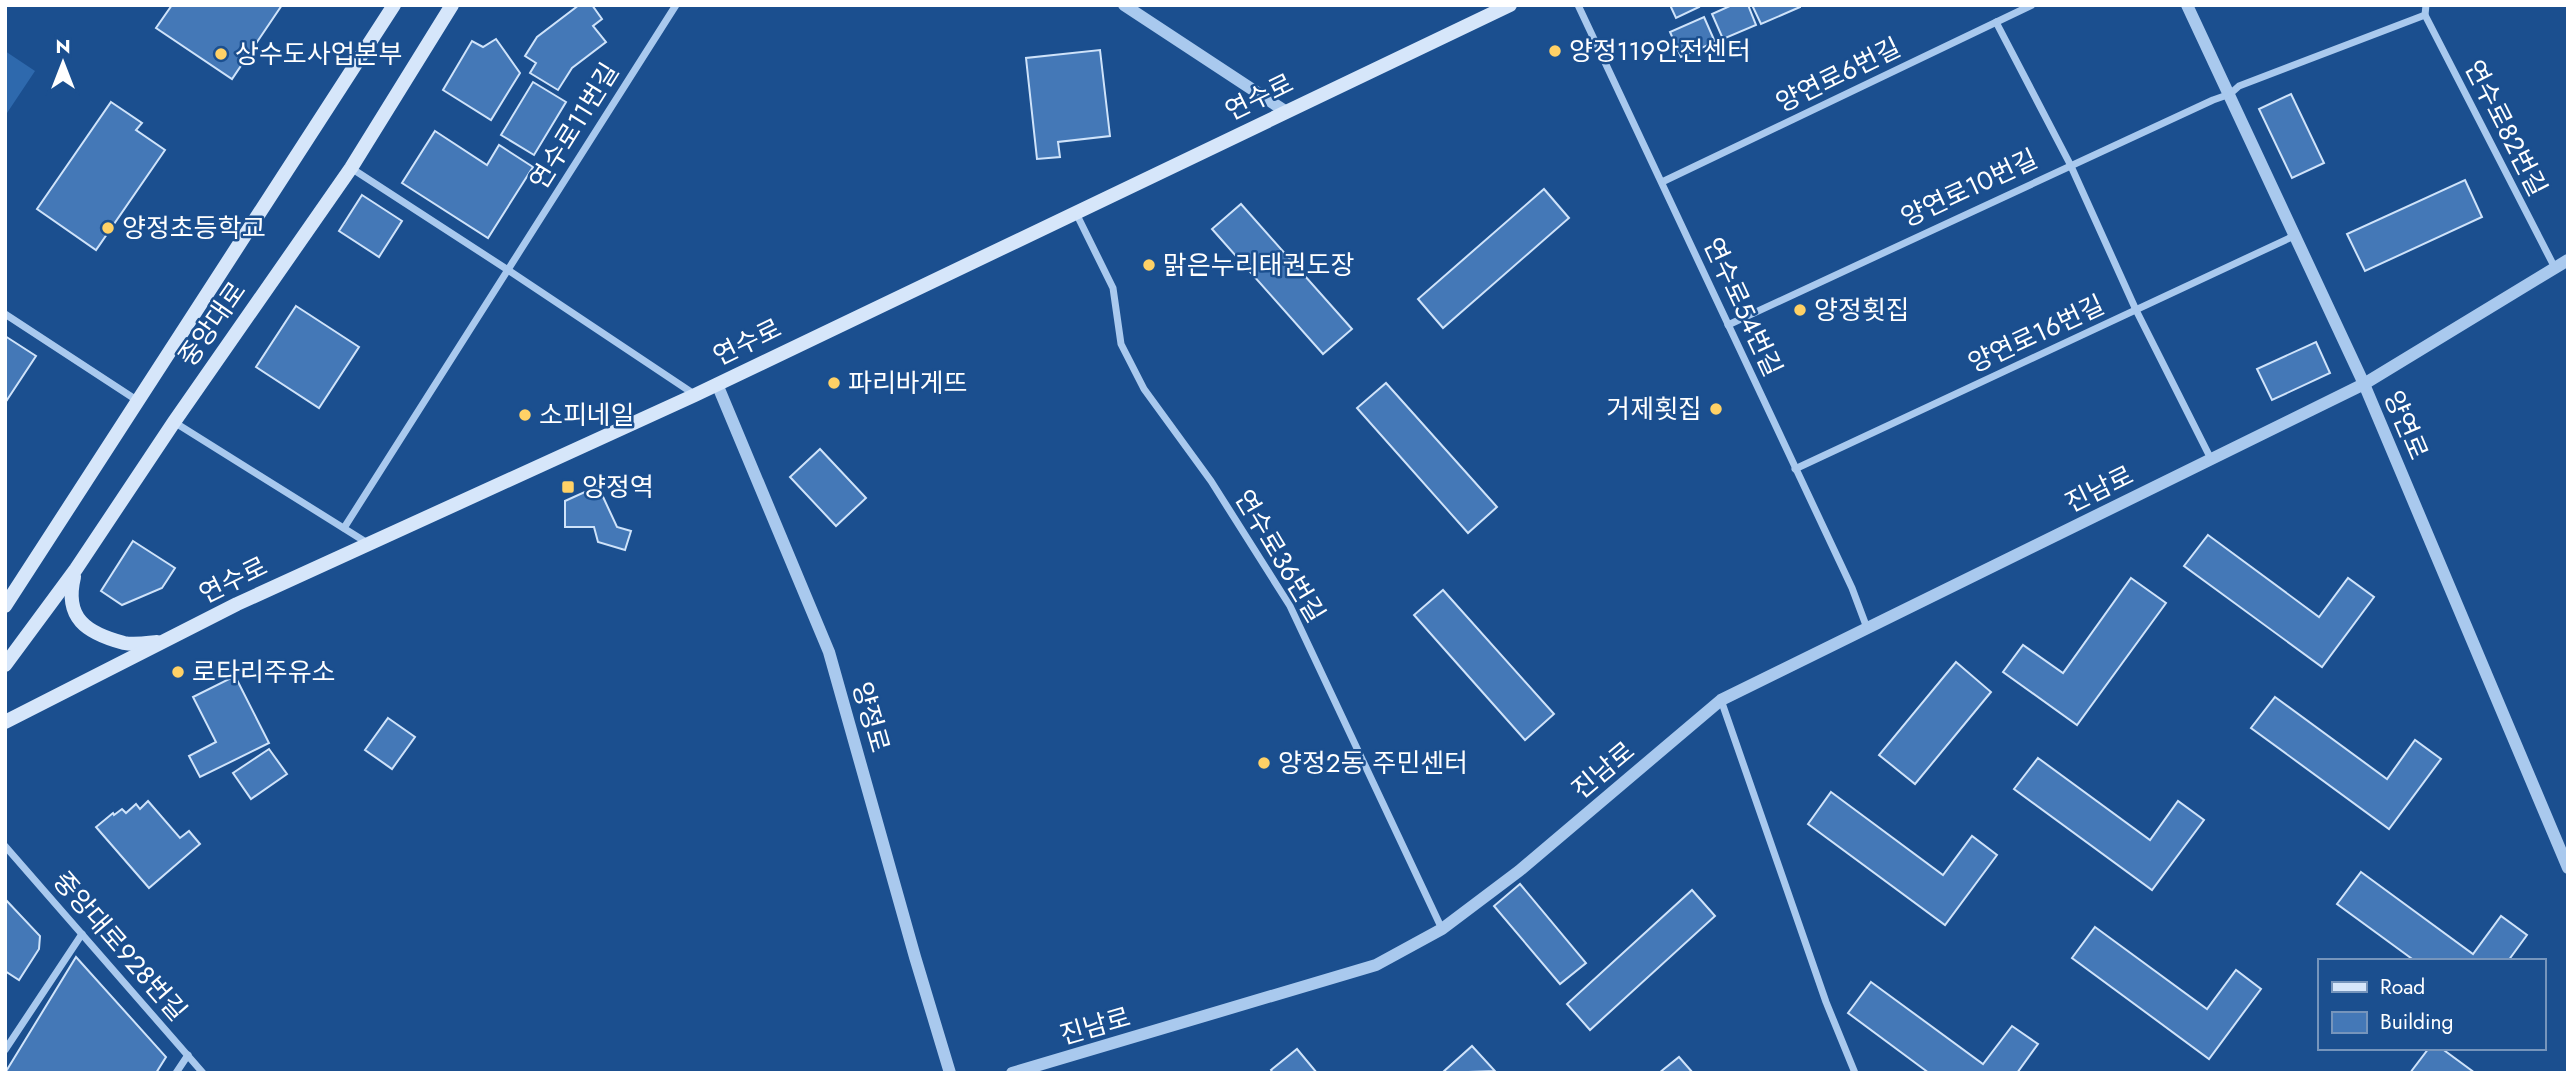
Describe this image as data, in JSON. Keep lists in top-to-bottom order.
{
  "streets": {
    "main road": ["연수로", "중앙대로"],
    "street": [
      "양연로6번길",
      "연수로11번길",
      "연수로82번길",
      "양연로10번길",
      "연수로54번길",
      "양연로16번길",
      "양연로",
      "진남로",
      "연수로36번길",
      "양정로",
      "중앙대로928번길"
    ]
  },
  "crossings": [
    ["양연로6번길", "연수로54번길"],
    ["연수로", "연수로36번길"],
    ["연수로", "양정로"],
    ["연수로82번길", "양연로10번길"],
    ["연수로82번길", "진남로"],
    ["양연로10번길", "연수로54번길"],
    ["양연로10번길", "양연로"],
    ["연수로54번길", "양연로16번길"],
    ["연수로54번길", "진남로"],
    ["양연로16번길", "양연로"],
    ["양연로", "진남로"],
    ["진남로", "연수로36번길"]
  ],
  "places": {
    "other": [
      "양정119안전센터",
      "상수도사업본부",
      "양정초등학교",
      "맑은누리태권도장",
      "양정횟집",
      "파리바게뜨",
      "거제횟집",
      "소피네일",
      "로타리주유소",
      "양정2동 주민센터"
    ],
    "transit": ["양정역"]
  },
  "legend": ["Road", "Building"],
  "north": "top"
}
